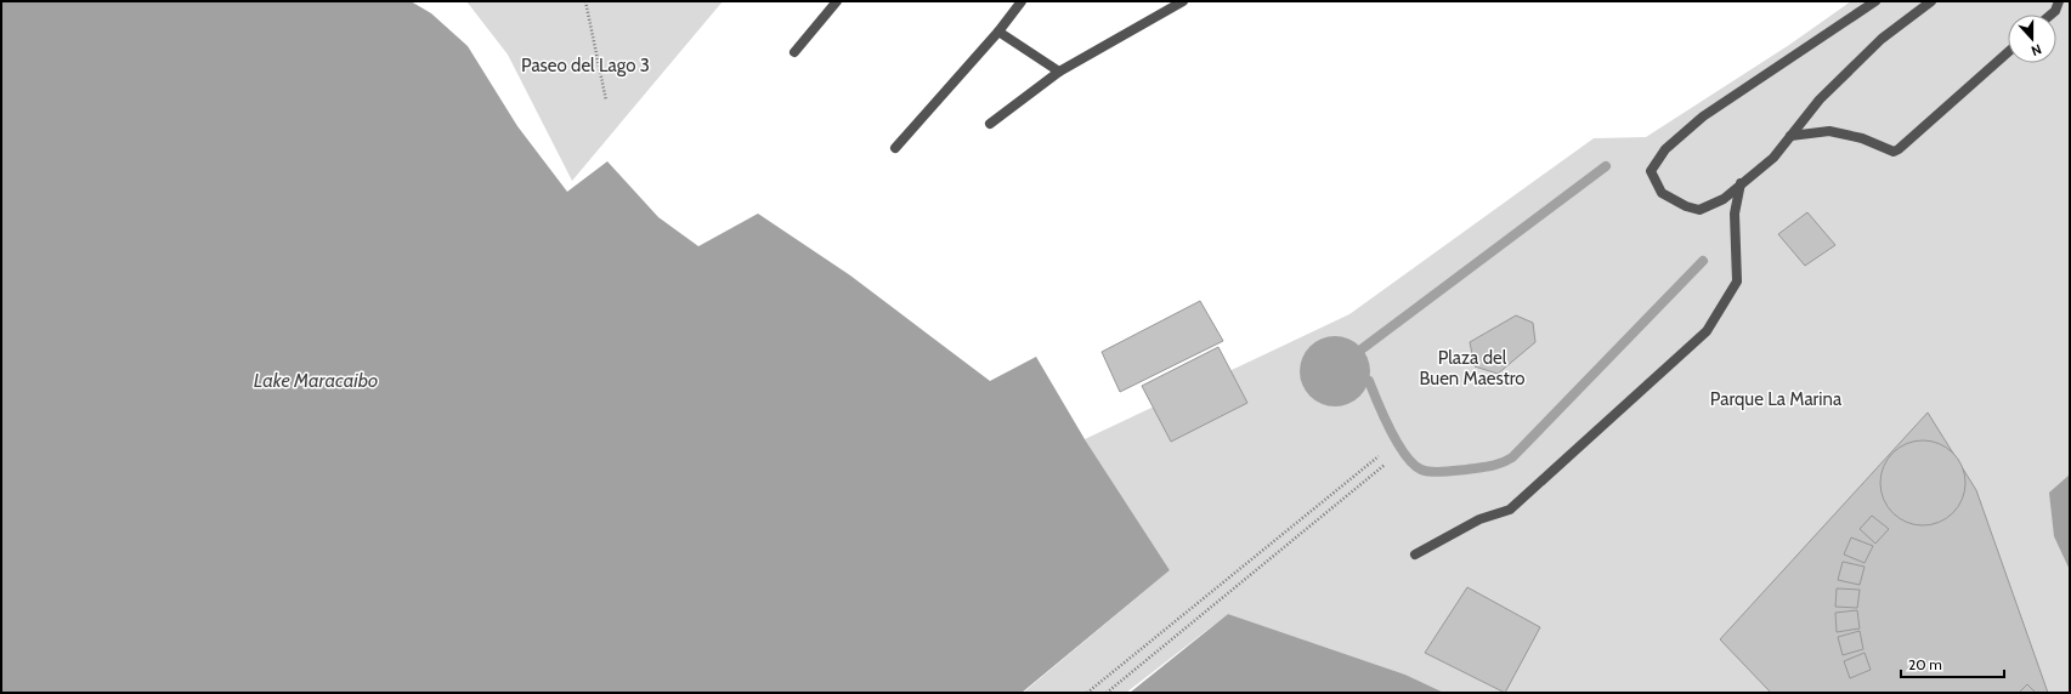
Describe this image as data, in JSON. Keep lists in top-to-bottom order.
{
  "water": ["Lake Maracaibo"],
  "parks": ["Paseo del Lago 3", "Plaza del Buen Maestro", "Parque La Marina"],
  "scale_bar": "20 m",
  "north": "bottom"
}
